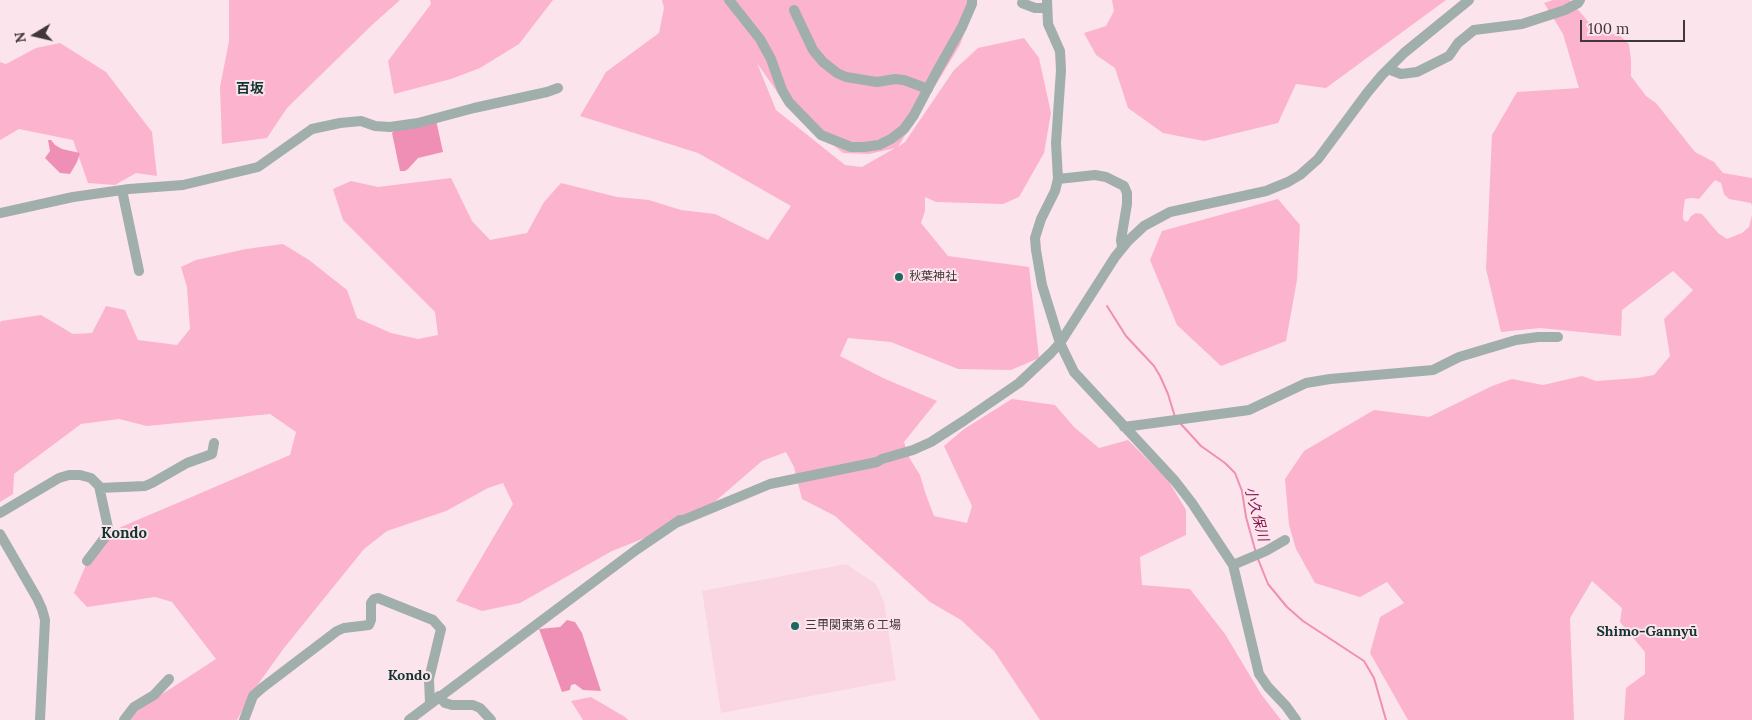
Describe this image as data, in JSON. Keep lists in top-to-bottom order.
{
  "districts": [
    "百坂",
    "Kondo",
    "Shimo-Gannyū",
    "Kondo"
  ],
  "water": ["小久保川"],
  "places": ["秋葉神社", "三甲関東第６工場"],
  "scale_bar": "100 m",
  "north": "left"
}
